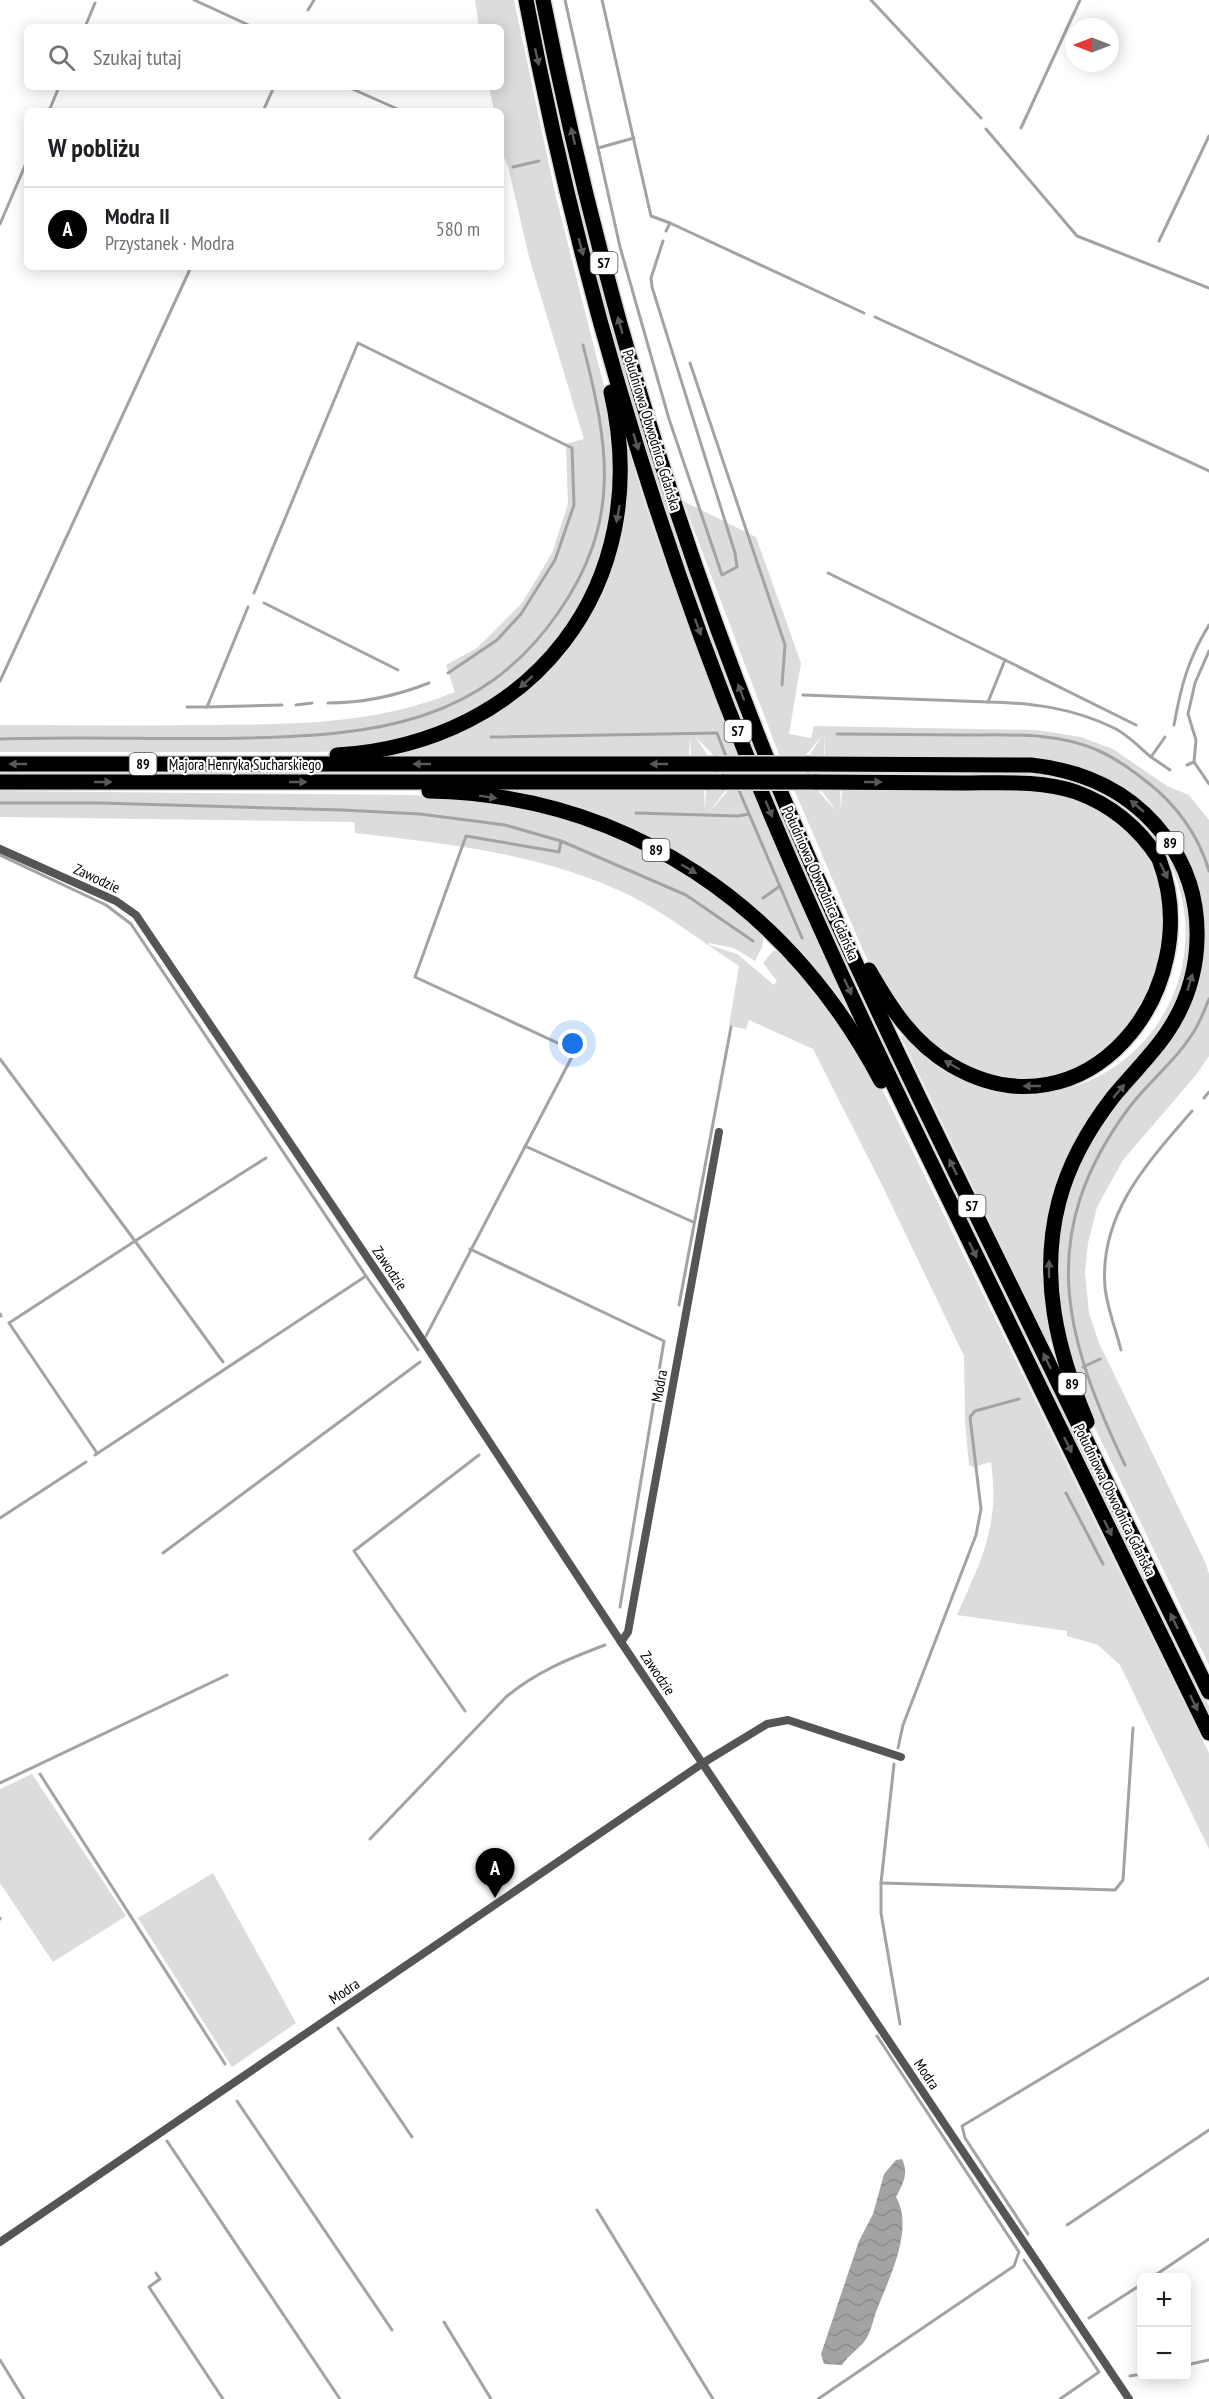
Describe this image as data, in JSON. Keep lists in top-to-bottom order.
{
  "streets": {
    "highway": [
      "S7",
      "Południowa Obwodnica Gdańska",
      "89",
      "Majora Henryka Sucharskiego"
    ],
    "street": ["Zawodzie", "Modra"]
  },
  "crossings": [
    ["Południowa Obwodnica Gdańska", "89"],
    ["89", "Majora Henryka Sucharskiego"],
    ["Zawodzie", "Modra"]
  ],
  "north": "left",
  "page": {
    "search": "Szukaj tutaj",
    "heading": "W pobliżu",
    "list": [
      {
        "mark": "A",
        "name": "Modra II",
        "note": "Przystanek · Modra",
        "value": "580 m"
      }
    ],
    "pins": "A",
    "map_buttons": ["+", "−"]
  }
}
